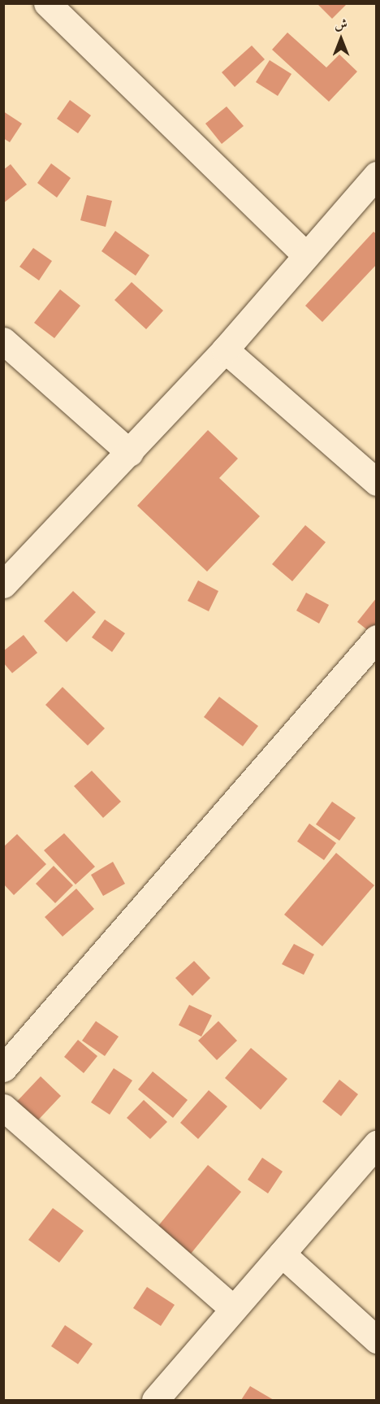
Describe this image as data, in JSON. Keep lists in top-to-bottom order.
{
  "north": "top"
}
